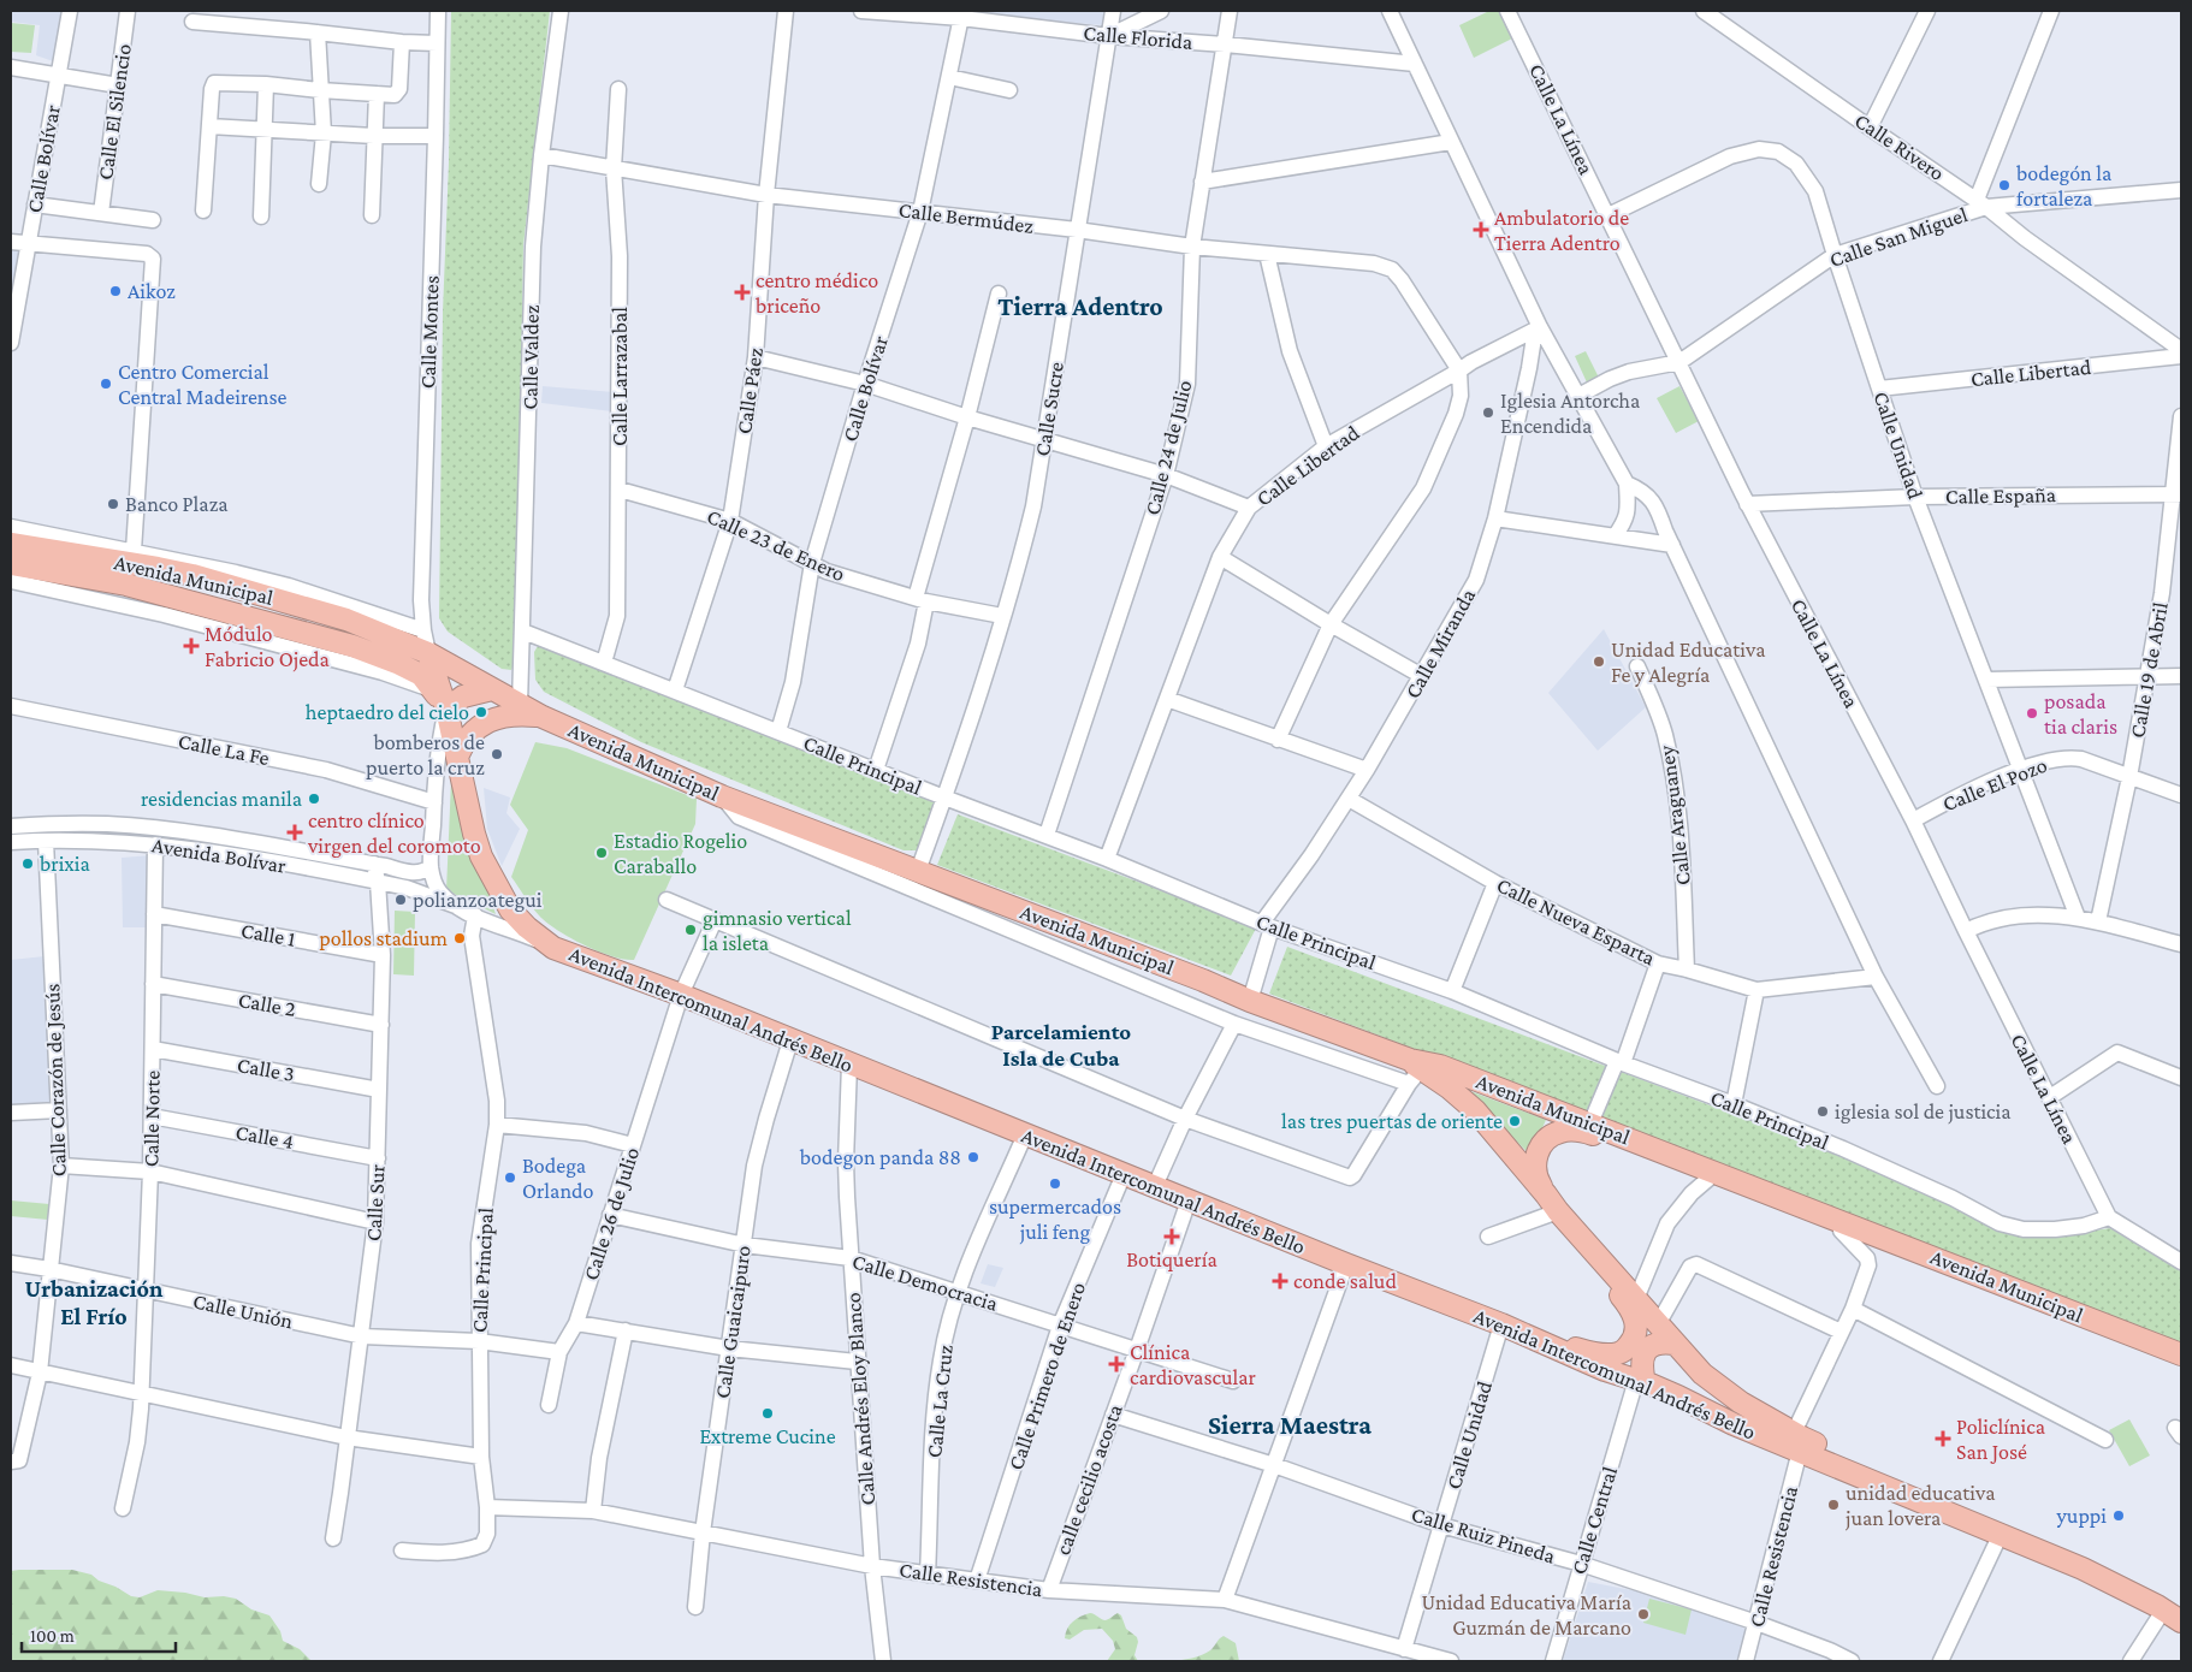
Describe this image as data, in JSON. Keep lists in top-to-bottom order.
{
  "streets": {
    "highway": ["Avenida Municipal", "Avenida Intercomunal Andrés Bello"],
    "street": [
      "Calle Florida",
      "Calle El Silencio",
      "Calle La Línea",
      "Calle Rivero",
      "Calle Bolívar",
      "Calle Bermúdez",
      "Calle San Miguel",
      "Calle Montes",
      "Calle Valdez",
      "Calle Libertad",
      "Calle Larrazabal",
      "Calle Páez",
      "Calle Sucre",
      "Calle Unidad",
      "Calle 24 de Julio",
      "Calle España",
      "Calle 23 de Enero",
      "Calle Miranda",
      "Calle 19 de Abril",
      "Calle La Fe",
      "Calle Principal",
      "Calle El Pozo",
      "Calle Araguaney",
      "Avenida Bolívar",
      "Calle Nueva Esparta",
      "Calle 1",
      "Calle 2",
      "Calle 3",
      "Calle Corazón de Jesús",
      "Calle Norte",
      "Calle 4",
      "Calle Sur",
      "Calle 26 de Julio",
      "Calle Democracia",
      "Calle Unión",
      "Calle Guaicaipuro",
      "Calle Primero de Enero",
      "Calle Andrés Eloy Blanco",
      "Calle La Cruz",
      "calle cecilio acosta",
      "Calle Central",
      "Calle Ruiz Pineda",
      "Calle Resistencia"
    ]
  },
  "crossings": [
    ["Calle Florida", "Calle Bolívar"],
    ["Calle Florida", "Calle Sucre"],
    ["Calle Florida", "Calle 24 de Julio"],
    ["Calle La Línea", "Calle San Miguel"],
    ["Calle La Línea", "Calle Unidad"],
    ["Calle La Línea", "Calle España"],
    ["Calle La Línea", "Calle Principal"],
    ["Calle La Línea", "Calle El Pozo"],
    ["Calle Rivero", "Calle San Miguel"],
    ["Calle Bolívar", "Calle Bermúdez"],
    ["Calle Bolívar", "Calle 23 de Enero"],
    ["Calle Bolívar", "Calle Principal"],
    ["Calle Bermúdez", "Calle Valdez"],
    ["Calle Bermúdez", "Calle Libertad"],
    ["Calle Bermúdez", "Calle Larrazabal"],
    ["Calle Bermúdez", "Calle Páez"],
    ["Calle Bermúdez", "Calle Sucre"],
    ["Calle Bermúdez", "Calle 24 de Julio"],
    ["Calle San Miguel", "Calle Unidad"],
    ["Calle Montes", "Avenida Municipal"],
    ["Calle Montes", "Avenida Intercomunal Andrés Bello"],
    ["Calle Valdez", "Avenida Municipal"],
    ["Calle Valdez", "Calle Principal"],
    ["Calle Libertad", "Calle Unidad"],
    ["Calle Libertad", "Calle Miranda"],
    ["Calle Libertad", "Calle Principal"],
    ["Calle Larrazabal", "Calle 23 de Enero"],
    ["Calle Larrazabal", "Calle Principal"],
    ["Calle Páez", "Calle 23 de Enero"],
    ["Calle Páez", "Calle Principal"],
    ["Calle Sucre", "Calle 23 de Enero"],
    ["Calle Sucre", "Avenida Municipal"],
    ["Calle Sucre", "Calle Principal"],
    ["Calle Unidad", "Calle España"],
    ["Calle Unidad", "Calle El Pozo"],
    ["Calle Unidad", "Avenida Intercomunal Andrés Bello"],
    ["Calle Unidad", "Calle Ruiz Pineda"],
    ["Calle Unidad", "Calle Resistencia"],
    ["Calle 24 de Julio", "Calle Principal"],
    ["Calle España", "Calle 19 de Abril"],
    ["Avenida Municipal", "Calle Miranda"],
    ["Avenida Municipal", "Avenida Intercomunal Andrés Bello"],
    ["Avenida Municipal", "Calle Resistencia"],
    ["Calle Miranda", "Calle Principal"],
    ["Calle Miranda", "Calle Nueva Esparta"],
    ["Calle 19 de Abril", "Calle El Pozo"],
    ["Calle Principal", "Calle Unión"],
    ["Calle Principal", "Calle Resistencia"],
    ["Calle Araguaney", "Calle Nueva Esparta"],
    ["Avenida Bolívar", "Calle Corazón de Jesús"],
    ["Avenida Bolívar", "Calle Norte"],
    ["Avenida Bolívar", "Calle Sur"],
    ["Calle 1", "Calle Norte"],
    ["Calle 1", "Calle Sur"],
    ["Calle 2", "Calle Norte"],
    ["Calle 2", "Calle Sur"],
    ["Avenida Intercomunal Andrés Bello", "Calle 26 de Julio"],
    ["Avenida Intercomunal Andrés Bello", "Calle Guaicaipuro"],
    ["Avenida Intercomunal Andrés Bello", "Calle Primero de Enero"],
    ["Avenida Intercomunal Andrés Bello", "Calle Andrés Eloy Blanco"],
    ["Avenida Intercomunal Andrés Bello", "Calle La Cruz"],
    ["Avenida Intercomunal Andrés Bello", "calle cecilio acosta"],
    ["Avenida Intercomunal Andrés Bello", "Calle Central"],
    ["Avenida Intercomunal Andrés Bello", "Calle Resistencia"],
    ["Calle 3", "Calle Norte"],
    ["Calle 3", "Calle Sur"],
    ["Calle Corazón de Jesús", "Calle Unión"],
    ["Calle Norte", "Calle 4"],
    ["Calle Norte", "Calle Unión"],
    ["Calle 4", "Calle Sur"],
    ["Calle Sur", "Calle Unión"],
    ["Calle 26 de Julio", "Calle Democracia"],
    ["Calle Democracia", "Calle Guaicaipuro"],
    ["Calle Democracia", "Calle Primero de Enero"],
    ["Calle Democracia", "Calle Andrés Eloy Blanco"],
    ["Calle Democracia", "Calle La Cruz"],
    ["Calle Democracia", "calle cecilio acosta"],
    ["Calle Guaicaipuro", "Calle Resistencia"],
    ["Calle Primero de Enero", "Calle Resistencia"],
    ["Calle Andrés Eloy Blanco", "Calle Resistencia"],
    ["Calle La Cruz", "Calle Resistencia"],
    ["calle cecilio acosta", "Calle Ruiz Pineda"],
    ["calle cecilio acosta", "Calle Resistencia"],
    ["Calle Central", "Calle Ruiz Pineda"],
    ["Calle Ruiz Pineda", "Calle Resistencia"]
  ],
  "districts": [
    "Tierra Adentro",
    "Parcelamiento Isla de Cuba",
    "Urbanización El Frío",
    "Sierra Maestra"
  ],
  "places": {
    "other": [
      "bodegón la fortaleza",
      "Aikoz",
      "Centro Comercial Central Madeirense",
      "Iglesia Antorcha Encendida",
      "Banco Plaza",
      "Unidad Educativa Fe y Alegría",
      "heptaedro del cielo",
      "posada tia claris",
      "bomberos de puerto la cruz",
      "residencias manila",
      "Estadio Rogelio Caraballo",
      "brixia",
      "polianzoategui",
      "gimnasio vertical la isleta",
      "pollos stadium",
      "iglesia sol de justicia",
      "las tres puertas de oriente",
      "bodegon panda 88",
      "Bodega Orlando",
      "supermercados juli feng",
      "Extreme Cucine",
      "unidad educativa juan lovera",
      "yuppi",
      "Unidad Educativa María Guzmán de Marcano"
    ],
    "health": [
      "Ambulatorio de Tierra Adentro",
      "centro médico briceño",
      "Módulo Fabricio Ojeda",
      "centro clínico virgen del coromoto",
      "Botiquería",
      "conde salud",
      "Clínica cardiovascular",
      "Policlínica San José"
    ]
  },
  "scale_bar": "100 m"
}
